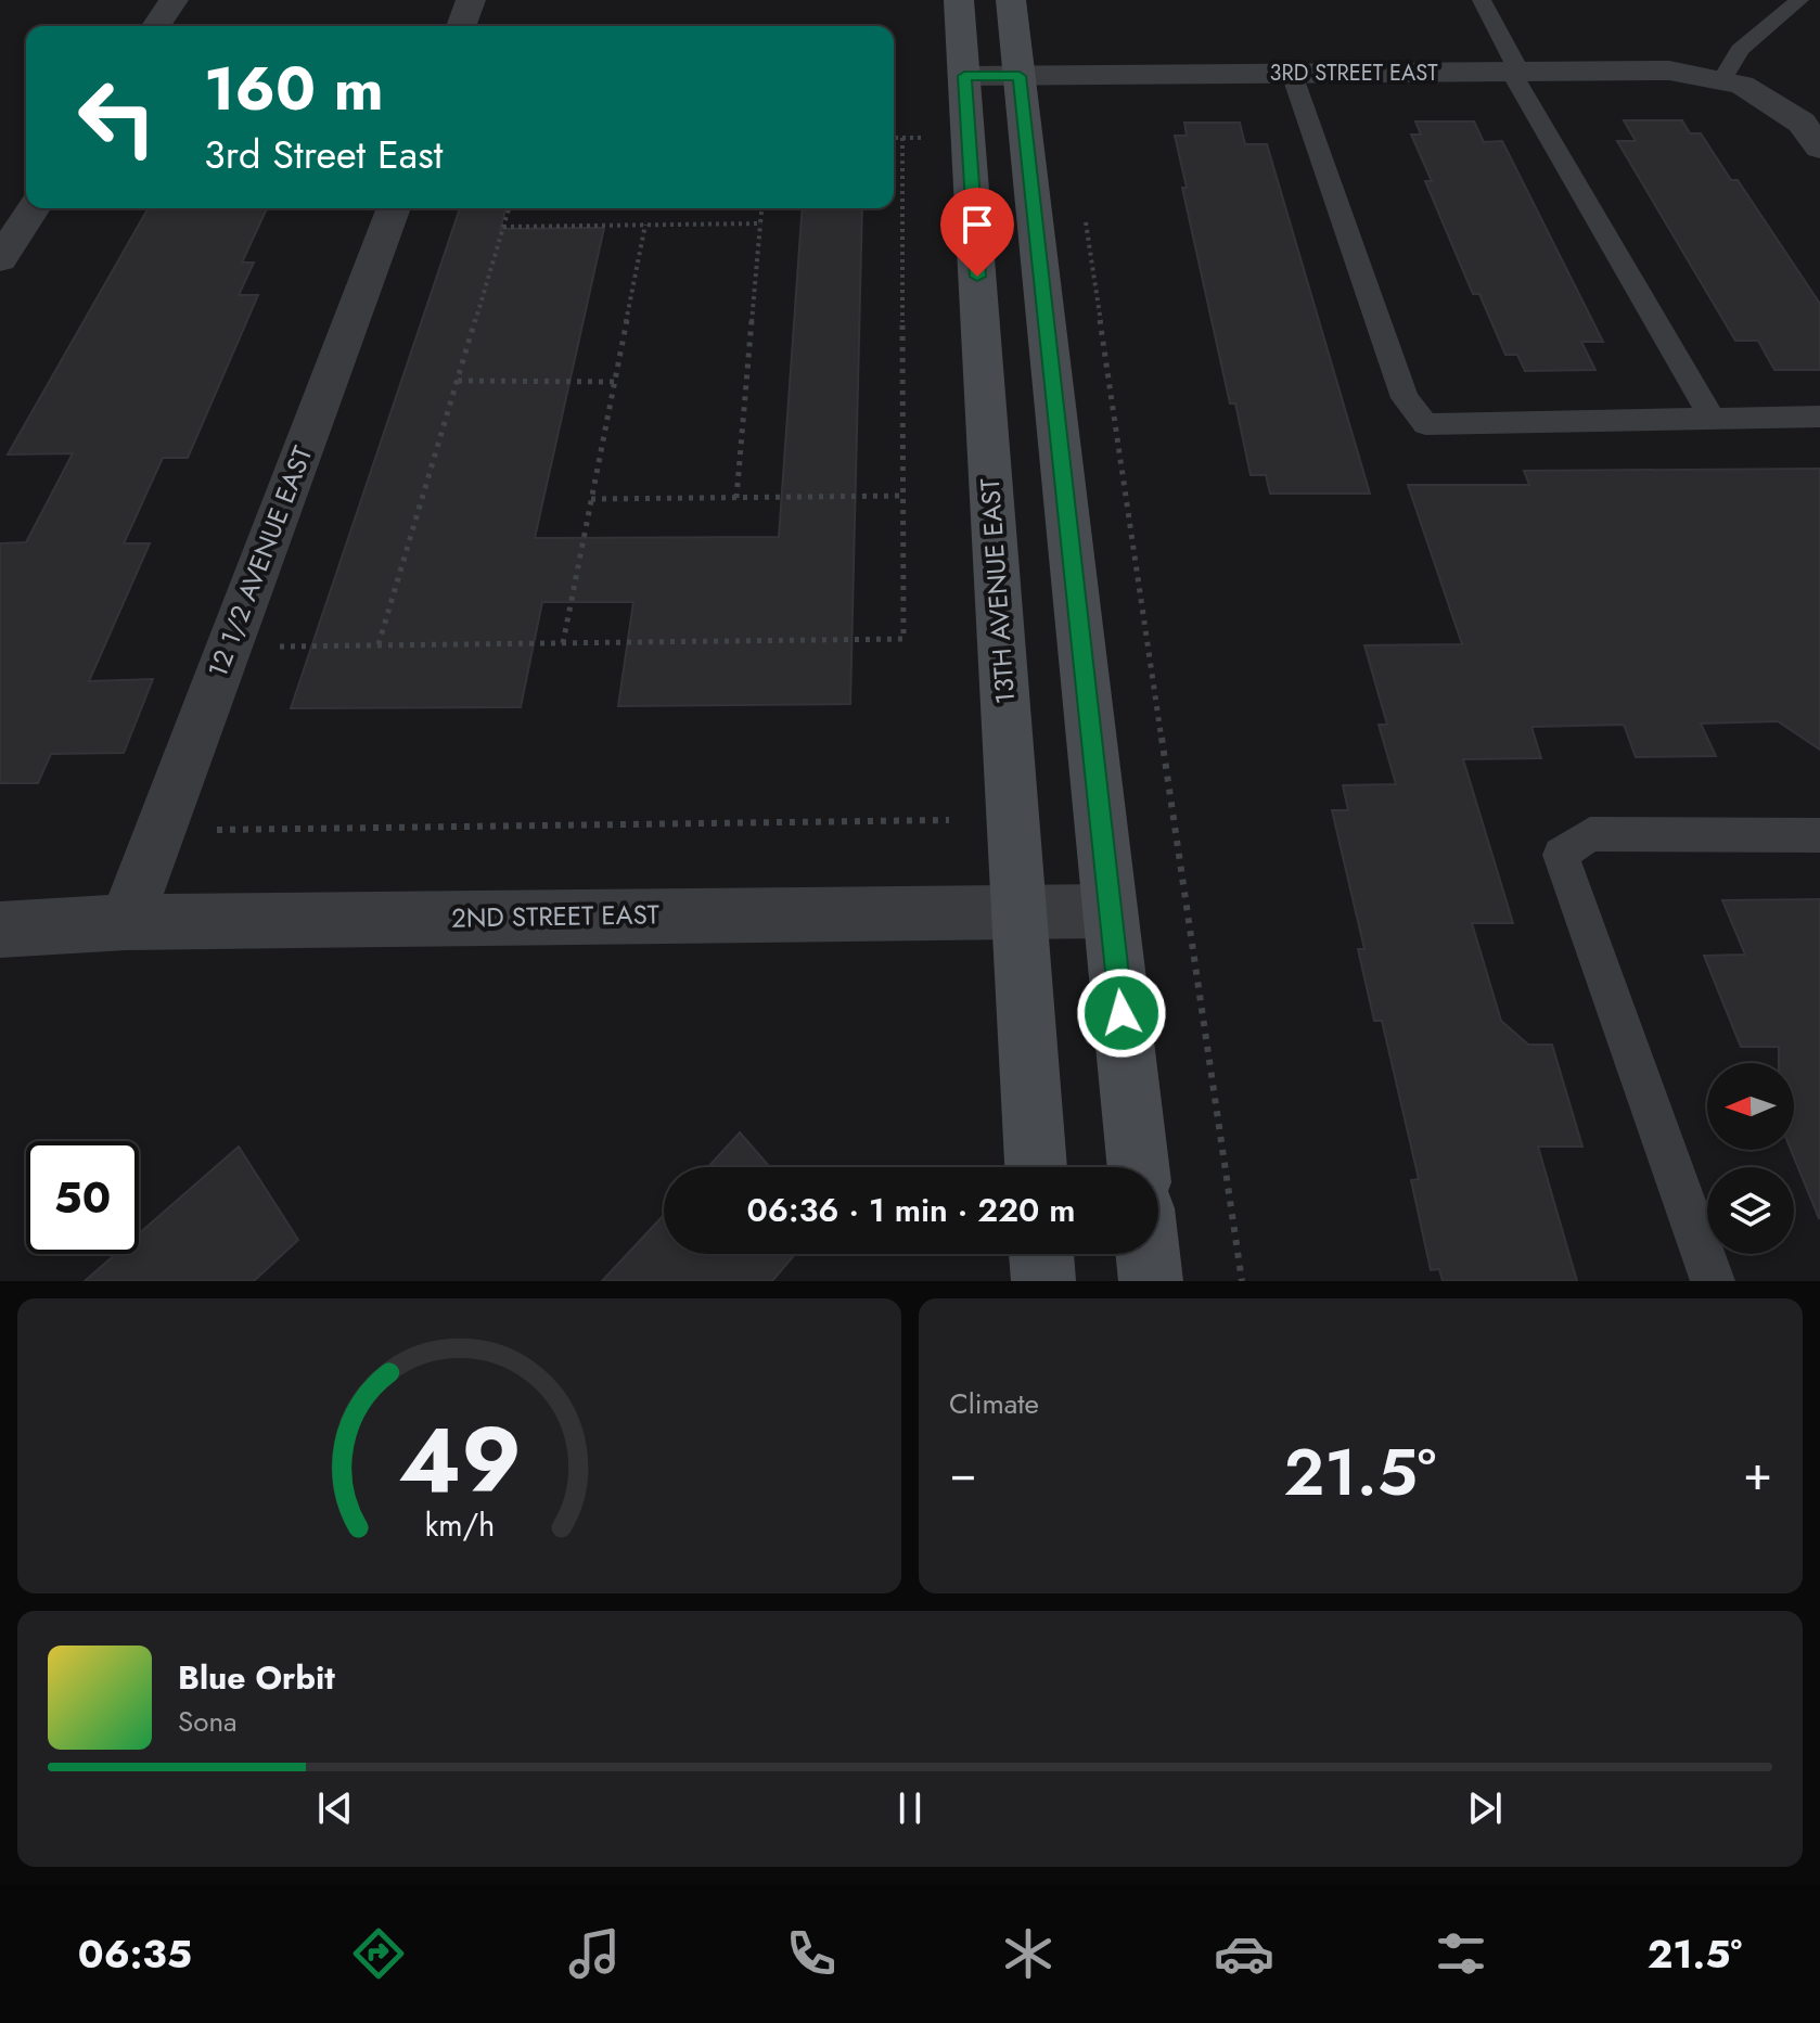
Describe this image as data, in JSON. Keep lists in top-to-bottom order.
{
  "streets": {
    "main road": ["13TH AVENUE EAST"],
    "street": ["3RD STREET EAST", "12 1/2 AVENUE EAST", "2ND STREET EAST"]
  },
  "crossings": [
    ["3RD STREET EAST", "13TH AVENUE EAST"],
    ["12 1/2 AVENUE EAST", "2ND STREET EAST"],
    ["13TH AVENUE EAST", "2ND STREET EAST"]
  ],
  "north": "left",
  "page": {
    "turn": ["160 m", "3rd Street East"],
    "limit": "50",
    "trip": "06:36 · 1 min · 220 m",
    "tile": "Climate",
    "heat": ["−", "21.5°", "+"],
    "song": ["Blue Orbit", "Sona"],
    "tabs": ["06:35", "21.5°"],
    "gauge": ["49", "km/h"]
  }
}
